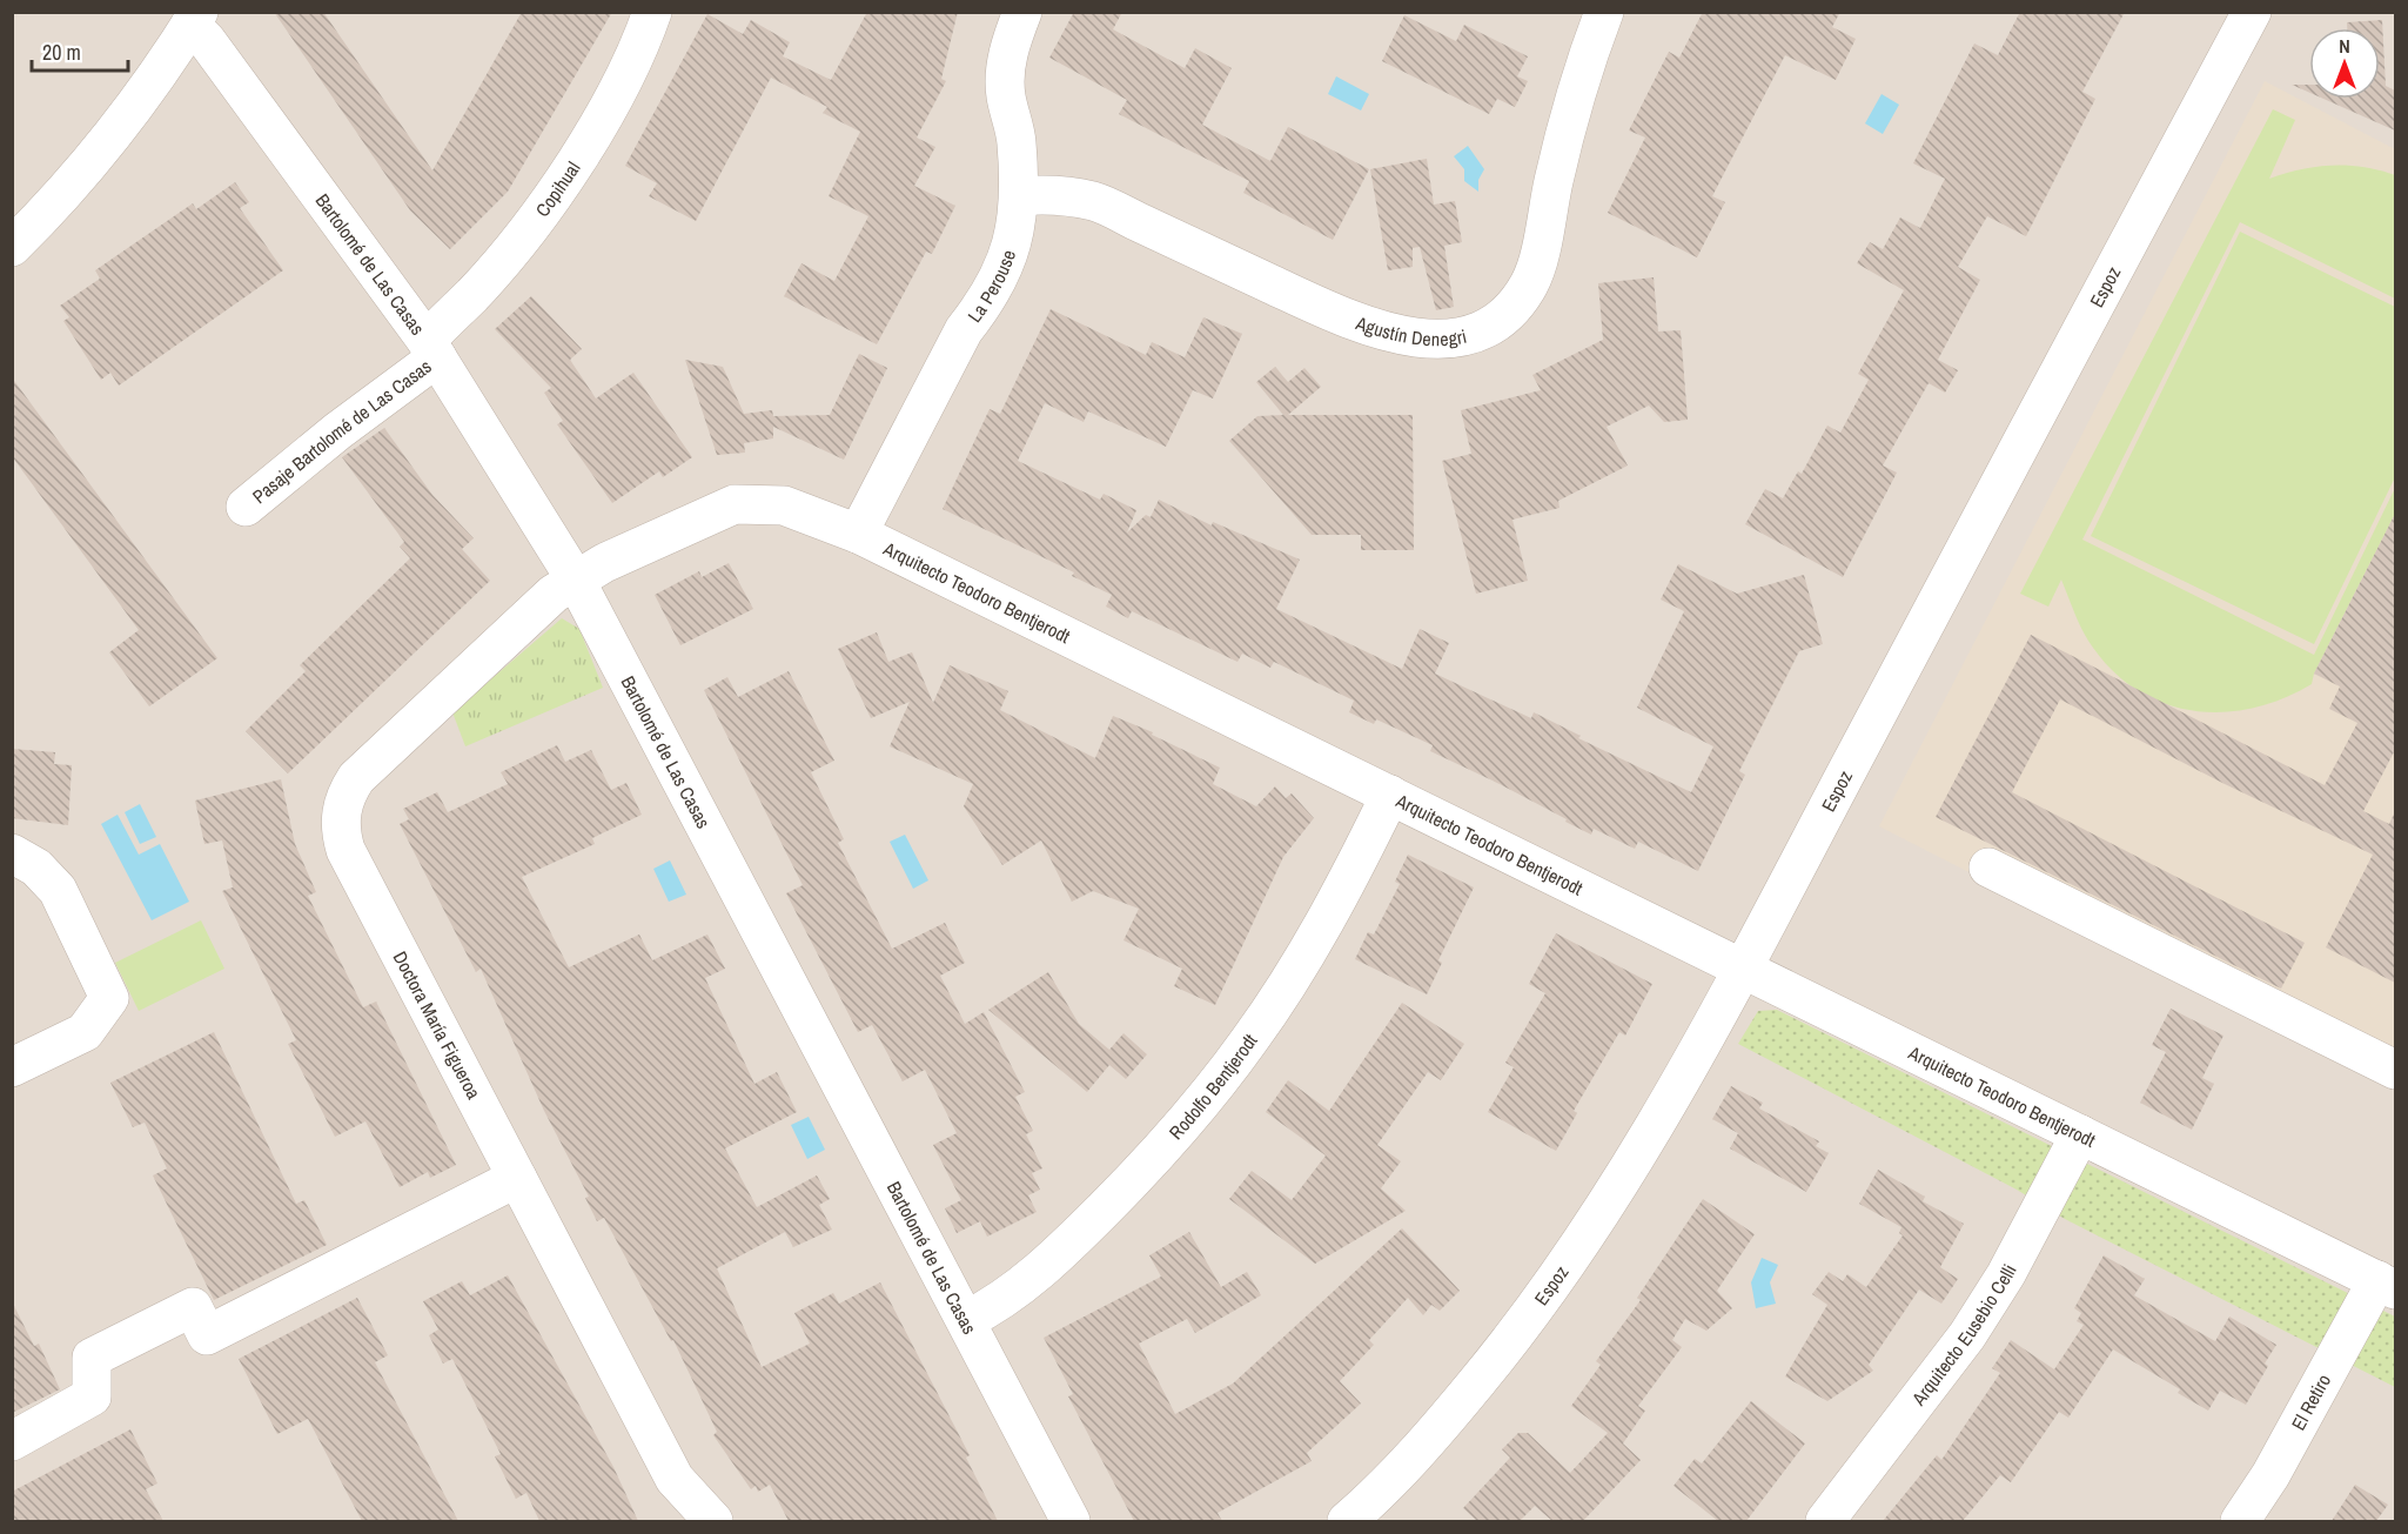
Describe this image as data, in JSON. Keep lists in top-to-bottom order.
{
  "streets": {
    "street": [
      "Copihual",
      "Bartolomé de Las Casas",
      "La Perouse",
      "Espoz",
      "Agustín Denegri",
      "Pasaje Bartolomé de Las Casas",
      "Arquitecto Teodoro Bentjerodt",
      "Doctora María Figueroa",
      "Rodolfo Bentjerodt",
      "Arquitecto Eusebio Celli",
      "El Retiro"
    ]
  },
  "crossings": [
    ["Copihual", "Bartolomé de Las Casas"],
    ["Copihual", "Pasaje Bartolomé de Las Casas"],
    ["Bartolomé de Las Casas", "Pasaje Bartolomé de Las Casas"],
    ["Bartolomé de Las Casas", "Arquitecto Teodoro Bentjerodt"],
    ["Bartolomé de Las Casas", "Doctora María Figueroa"],
    ["Bartolomé de Las Casas", "Rodolfo Bentjerodt"],
    ["La Perouse", "Agustín Denegri"],
    ["La Perouse", "Arquitecto Teodoro Bentjerodt"],
    ["Espoz", "Arquitecto Teodoro Bentjerodt"],
    ["Arquitecto Teodoro Bentjerodt", "Doctora María Figueroa"],
    ["Arquitecto Teodoro Bentjerodt", "Rodolfo Bentjerodt"],
    ["Arquitecto Teodoro Bentjerodt", "Arquitecto Eusebio Celli"],
    ["Arquitecto Teodoro Bentjerodt", "El Retiro"]
  ],
  "scale_bar": "20 m",
  "north": "top"
}
